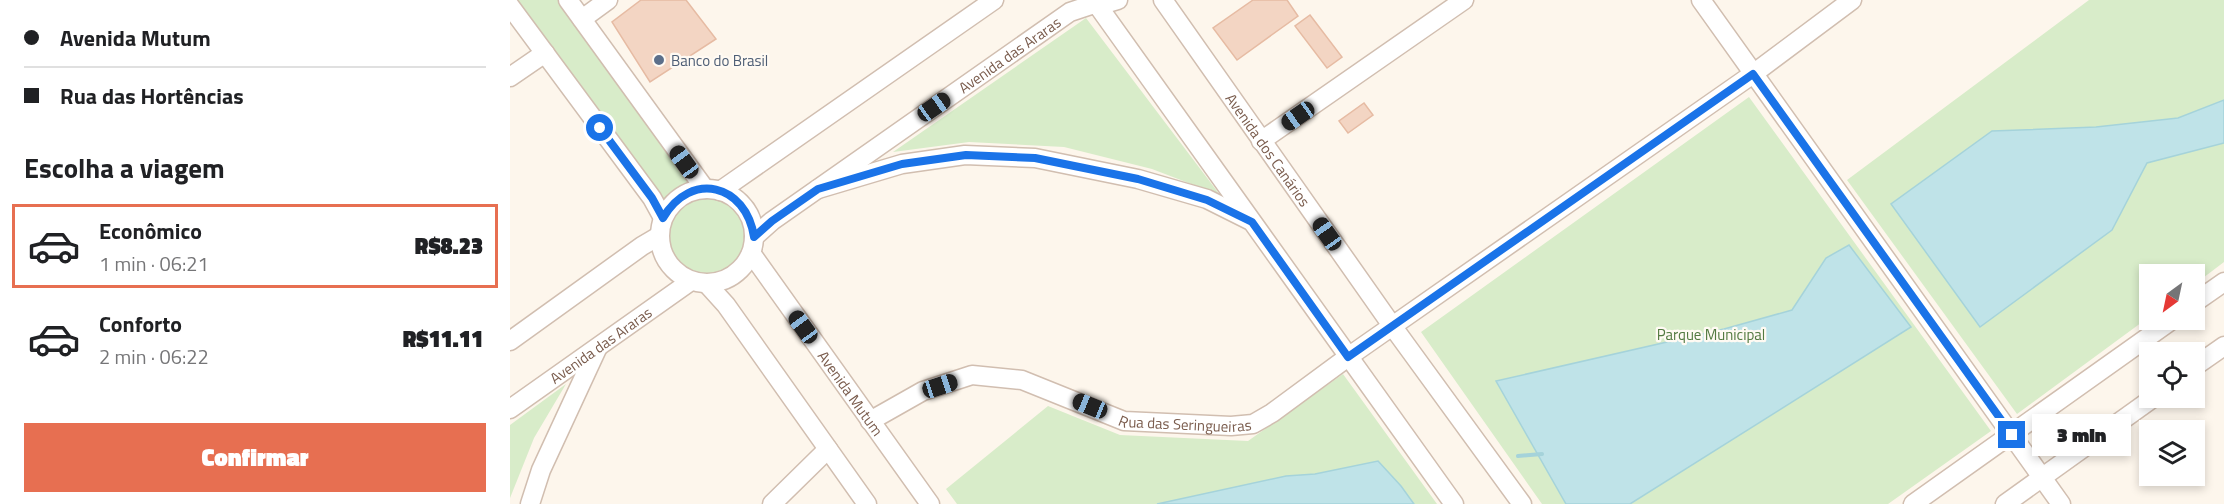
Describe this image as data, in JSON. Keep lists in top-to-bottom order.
{
  "streets": {
    "street": [
      "Avenida das Araras",
      "Avenida dos Canários",
      "Avenida Mutum",
      "Rua das Seringueiras"
    ]
  },
  "crossings": [
    ["Avenida das Araras", "Avenida Mutum"],
    ["Avenida dos Canários", "Rua das Seringueiras"],
    ["Avenida Mutum", "Rua das Seringueiras"]
  ],
  "parks": ["Parque Municipal"],
  "places": ["Banco do Brasil"],
  "north": "bottom left",
  "page": {
    "banner": ["Avenida Mutum", "Rua das Hortências"],
    "heading": "Escolha a viagem",
    "list": [
      {
        "name": "Econômico",
        "note": "1 min · 06:21",
        "value": "R$8.23"
      },
      {
        "name": "Conforto",
        "note": "2 min · 06:22",
        "value": "R$11.11"
      }
    ],
    "buttons": "Confirmar",
    "bubble": "3 min"
  }
}
